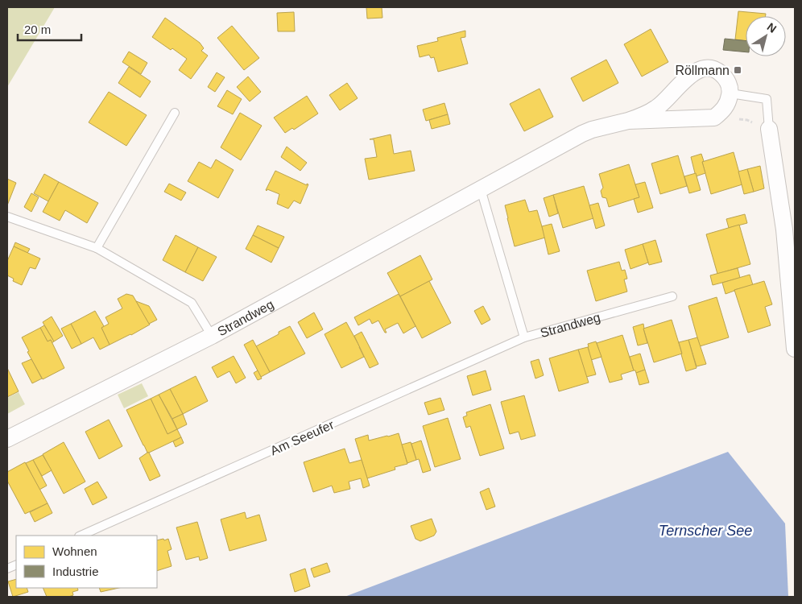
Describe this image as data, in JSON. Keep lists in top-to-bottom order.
{
  "streets": {
    "street": ["Strandweg"],
    "lane": ["Am Seeufer"]
  },
  "crossings": [
    ["Strandweg", "Am Seeufer"]
  ],
  "water": ["Ternscher See"],
  "places": {
    "transit": ["Röllmann"]
  },
  "legend": ["Wohnen", "Industrie"],
  "scale_bar": "20 m",
  "north": "top right"
}
